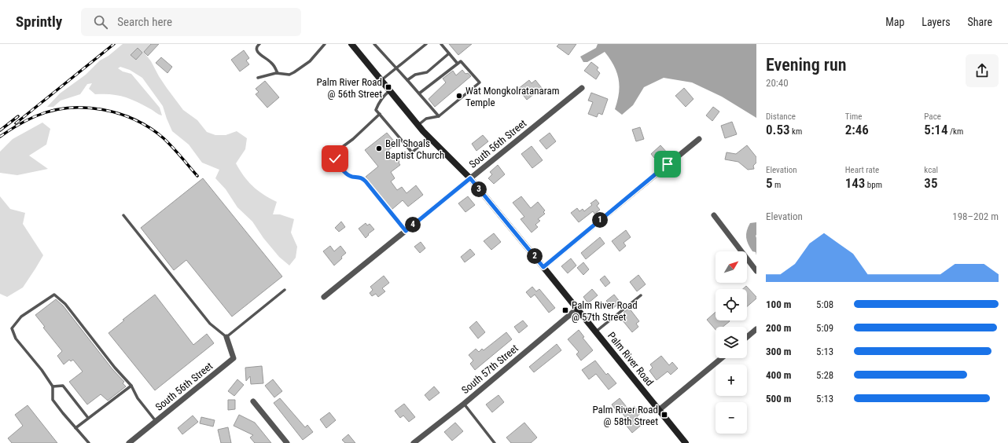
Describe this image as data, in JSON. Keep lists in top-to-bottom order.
{
  "streets": {
    "street": ["South 56th Street", "Palm River Road", "South 57th Street"]
  },
  "crossings": [
    ["South 56th Street", "Palm River Road"],
    ["Palm River Road", "South 57th Street"]
  ],
  "places": {
    "transit": ["Palm River Road @ 56th Street", "Palm River Road @ 57th Street", "Palm River Road @ 58th Street"],
    "other": ["Wat Mongkolratanaram Temple", "Bell Shoals Baptist Church"]
  },
  "north": "top right",
  "page": {
    "header": "Sprintly",
    "search": "Search here",
    "nav": ["Map", "Layers", "Share"],
    "heading": ["Evening run", "20:40"],
    "stats": [
      ["Distance", "0.53 km"],
      ["Time", "2:46"],
      ["Pace", "5:14 /km"],
      ["Elevation", "5 m"],
      ["Heart rate", "143 bpm"],
      ["kcal", "35"]
    ],
    "pins": [
      "3",
      "1",
      "4",
      "2"
    ],
    "chart": ["Elevation", "198–202 m"],
    "map_buttons": ["+", "−"],
    "list": [
      {
        "name": "100 m",
        "note": "5:08"
      },
      {
        "name": "200 m",
        "note": "5:09"
      },
      {
        "name": "300 m",
        "note": "5:13"
      },
      {
        "name": "400 m",
        "note": "5:28"
      },
      {
        "name": "500 m",
        "note": "5:13"
      }
    ]
  }
}
